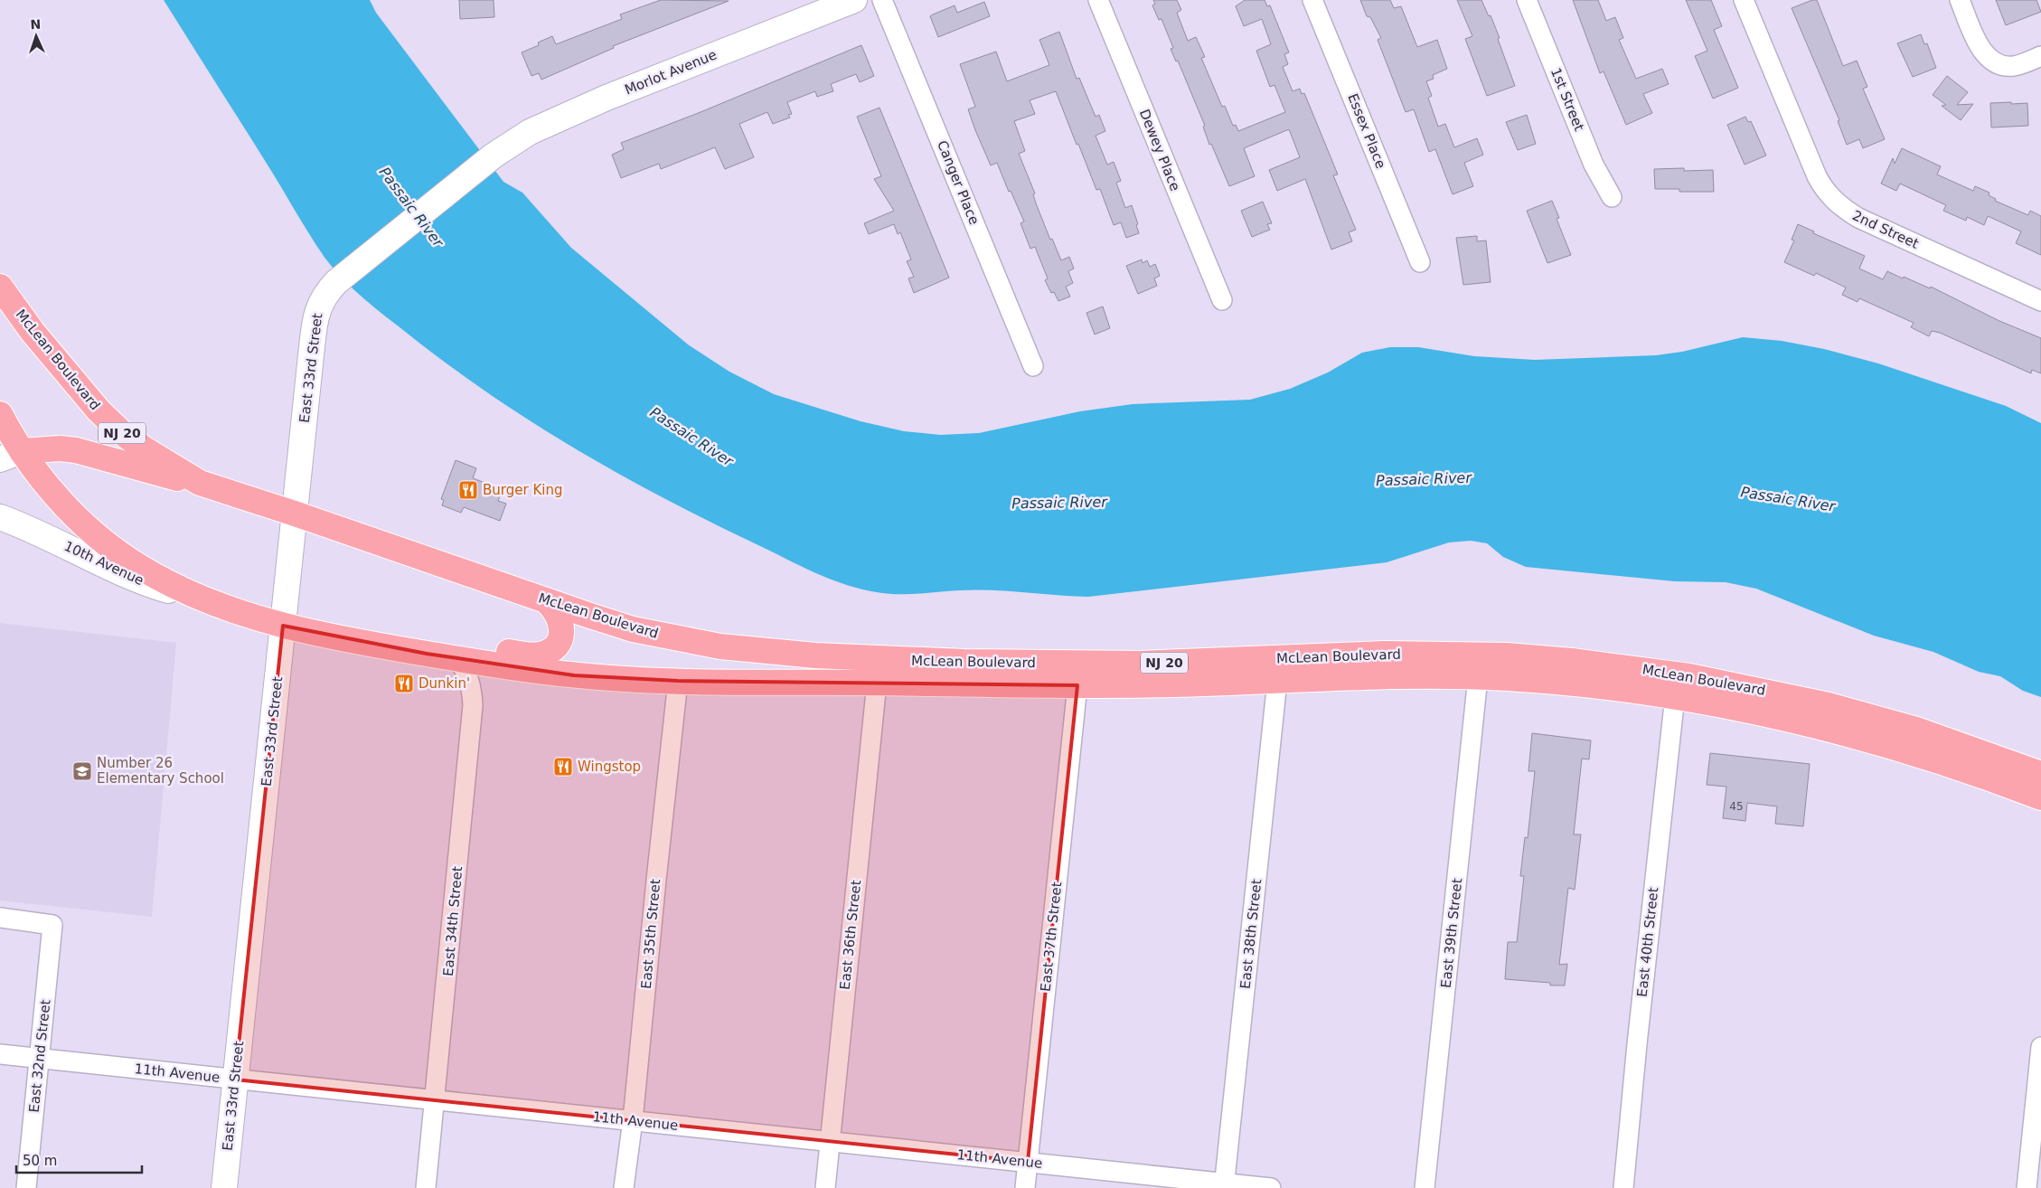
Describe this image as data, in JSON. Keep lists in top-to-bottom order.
{
  "streets": {
    "main road": [
      "Morlot Avenue",
      "McLean Boulevard",
      "East 33rd Street",
      "NJ 20",
      "10th Avenue"
    ],
    "street": [
      "1st Street",
      "Essex Place",
      "Dewey Place",
      "Canger Place",
      "2nd Street",
      "East 34th Street",
      "East 39th Street",
      "East 35th Street",
      "East 38th Street",
      "East 36th Street",
      "East 37th Street",
      "East 40th Street",
      "East 32nd Street",
      "11th Avenue"
    ]
  },
  "crossings": [
    ["Morlot Avenue", "East 33rd Street"],
    ["McLean Boulevard", "East 33rd Street"],
    ["McLean Boulevard", "10th Avenue"],
    ["McLean Boulevard", "East 34th Street"],
    ["McLean Boulevard", "East 39th Street"],
    ["McLean Boulevard", "East 35th Street"],
    ["McLean Boulevard", "East 38th Street"],
    ["McLean Boulevard", "East 36th Street"],
    ["McLean Boulevard", "East 37th Street"],
    ["McLean Boulevard", "East 40th Street"],
    ["East 33rd Street", "11th Avenue"],
    ["East 34th Street", "11th Avenue"],
    ["East 35th Street", "11th Avenue"],
    ["East 38th Street", "11th Avenue"],
    ["East 36th Street", "11th Avenue"],
    ["East 37th Street", "11th Avenue"],
    ["East 32nd Street", "11th Avenue"]
  ],
  "water": ["Passaic River"],
  "places": {
    "restaurant": ["Burger King", "Dunkin'", "Wingstop"],
    "school or university": ["Number 26 Elementary School"]
  },
  "house_numbers": ["45"],
  "scale_bar": "50 m",
  "north": "top"
}
